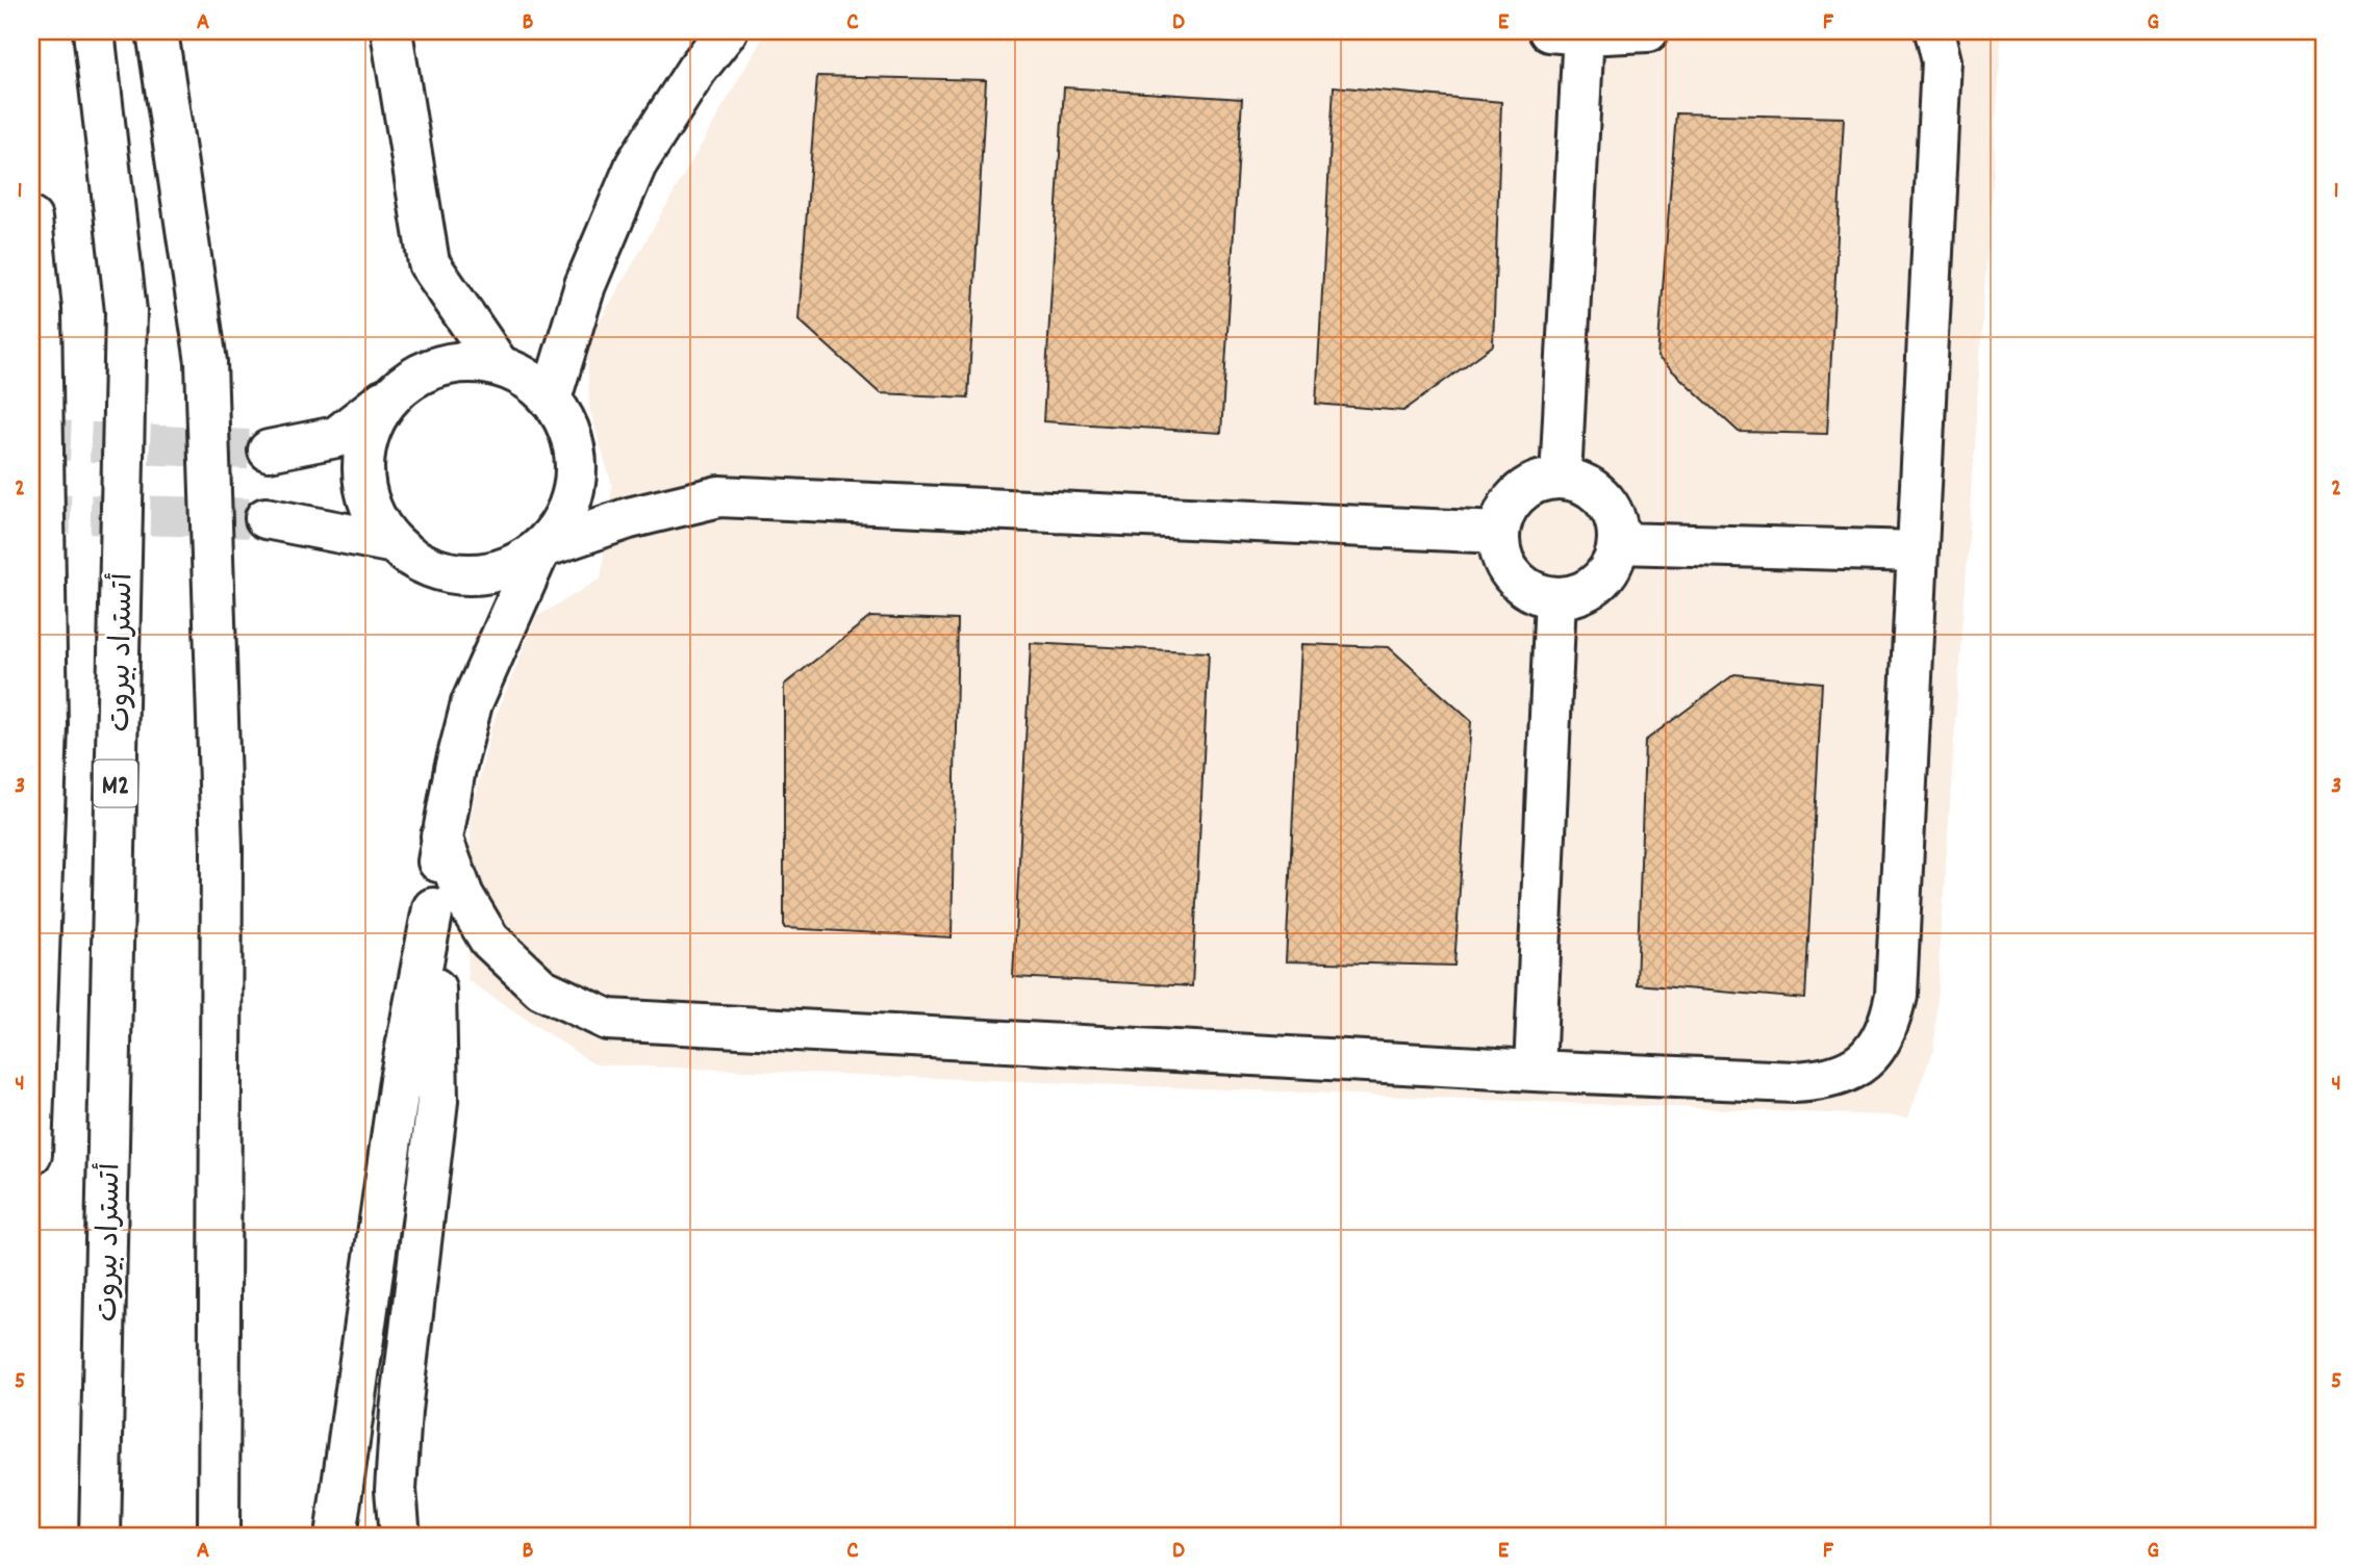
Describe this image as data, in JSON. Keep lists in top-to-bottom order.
{
  "streets": {
    "main road": ["أتستراد بيروت", "M2"]
  },
  "grid": {
    "columns": [
      "A",
      "B",
      "C",
      "D",
      "E",
      "F",
      "G"
    ],
    "rows": [
      "1",
      "2",
      "3",
      "4",
      "5"
    ]
  }
}
